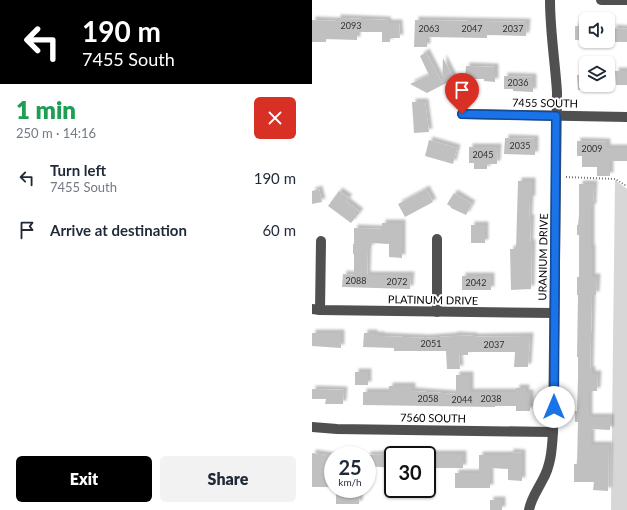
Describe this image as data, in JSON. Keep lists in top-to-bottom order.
{
  "streets": {
    "street": [
      "7455 SOUTH",
      "URANIUM DRIVE",
      "PLATINUM DRIVE",
      "7560 SOUTH"
    ]
  },
  "crossings": [
    ["7455 SOUTH", "URANIUM DRIVE"],
    ["URANIUM DRIVE", "PLATINUM DRIVE"],
    ["URANIUM DRIVE", "7560 SOUTH"]
  ],
  "house_numbers": [
    "2093",
    "2063",
    "2047",
    "2037",
    "2036",
    "2035",
    "2009",
    "2045",
    "2088",
    "2072",
    "2042",
    "2051",
    "2037",
    "2058",
    "2038",
    "2044"
  ],
  "page": {
    "turn": ["190 m", "7455 South"],
    "heading": ["1 min", "250 m · 14:16"],
    "list": [
      {
        "name": "Turn left",
        "note": "7455 South",
        "value": "190 m"
      },
      {
        "name": "Arrive at destination",
        "value": "60 m"
      }
    ],
    "speed": "25 km/h",
    "limit": "30",
    "buttons": ["Exit", "Share"]
  }
}
